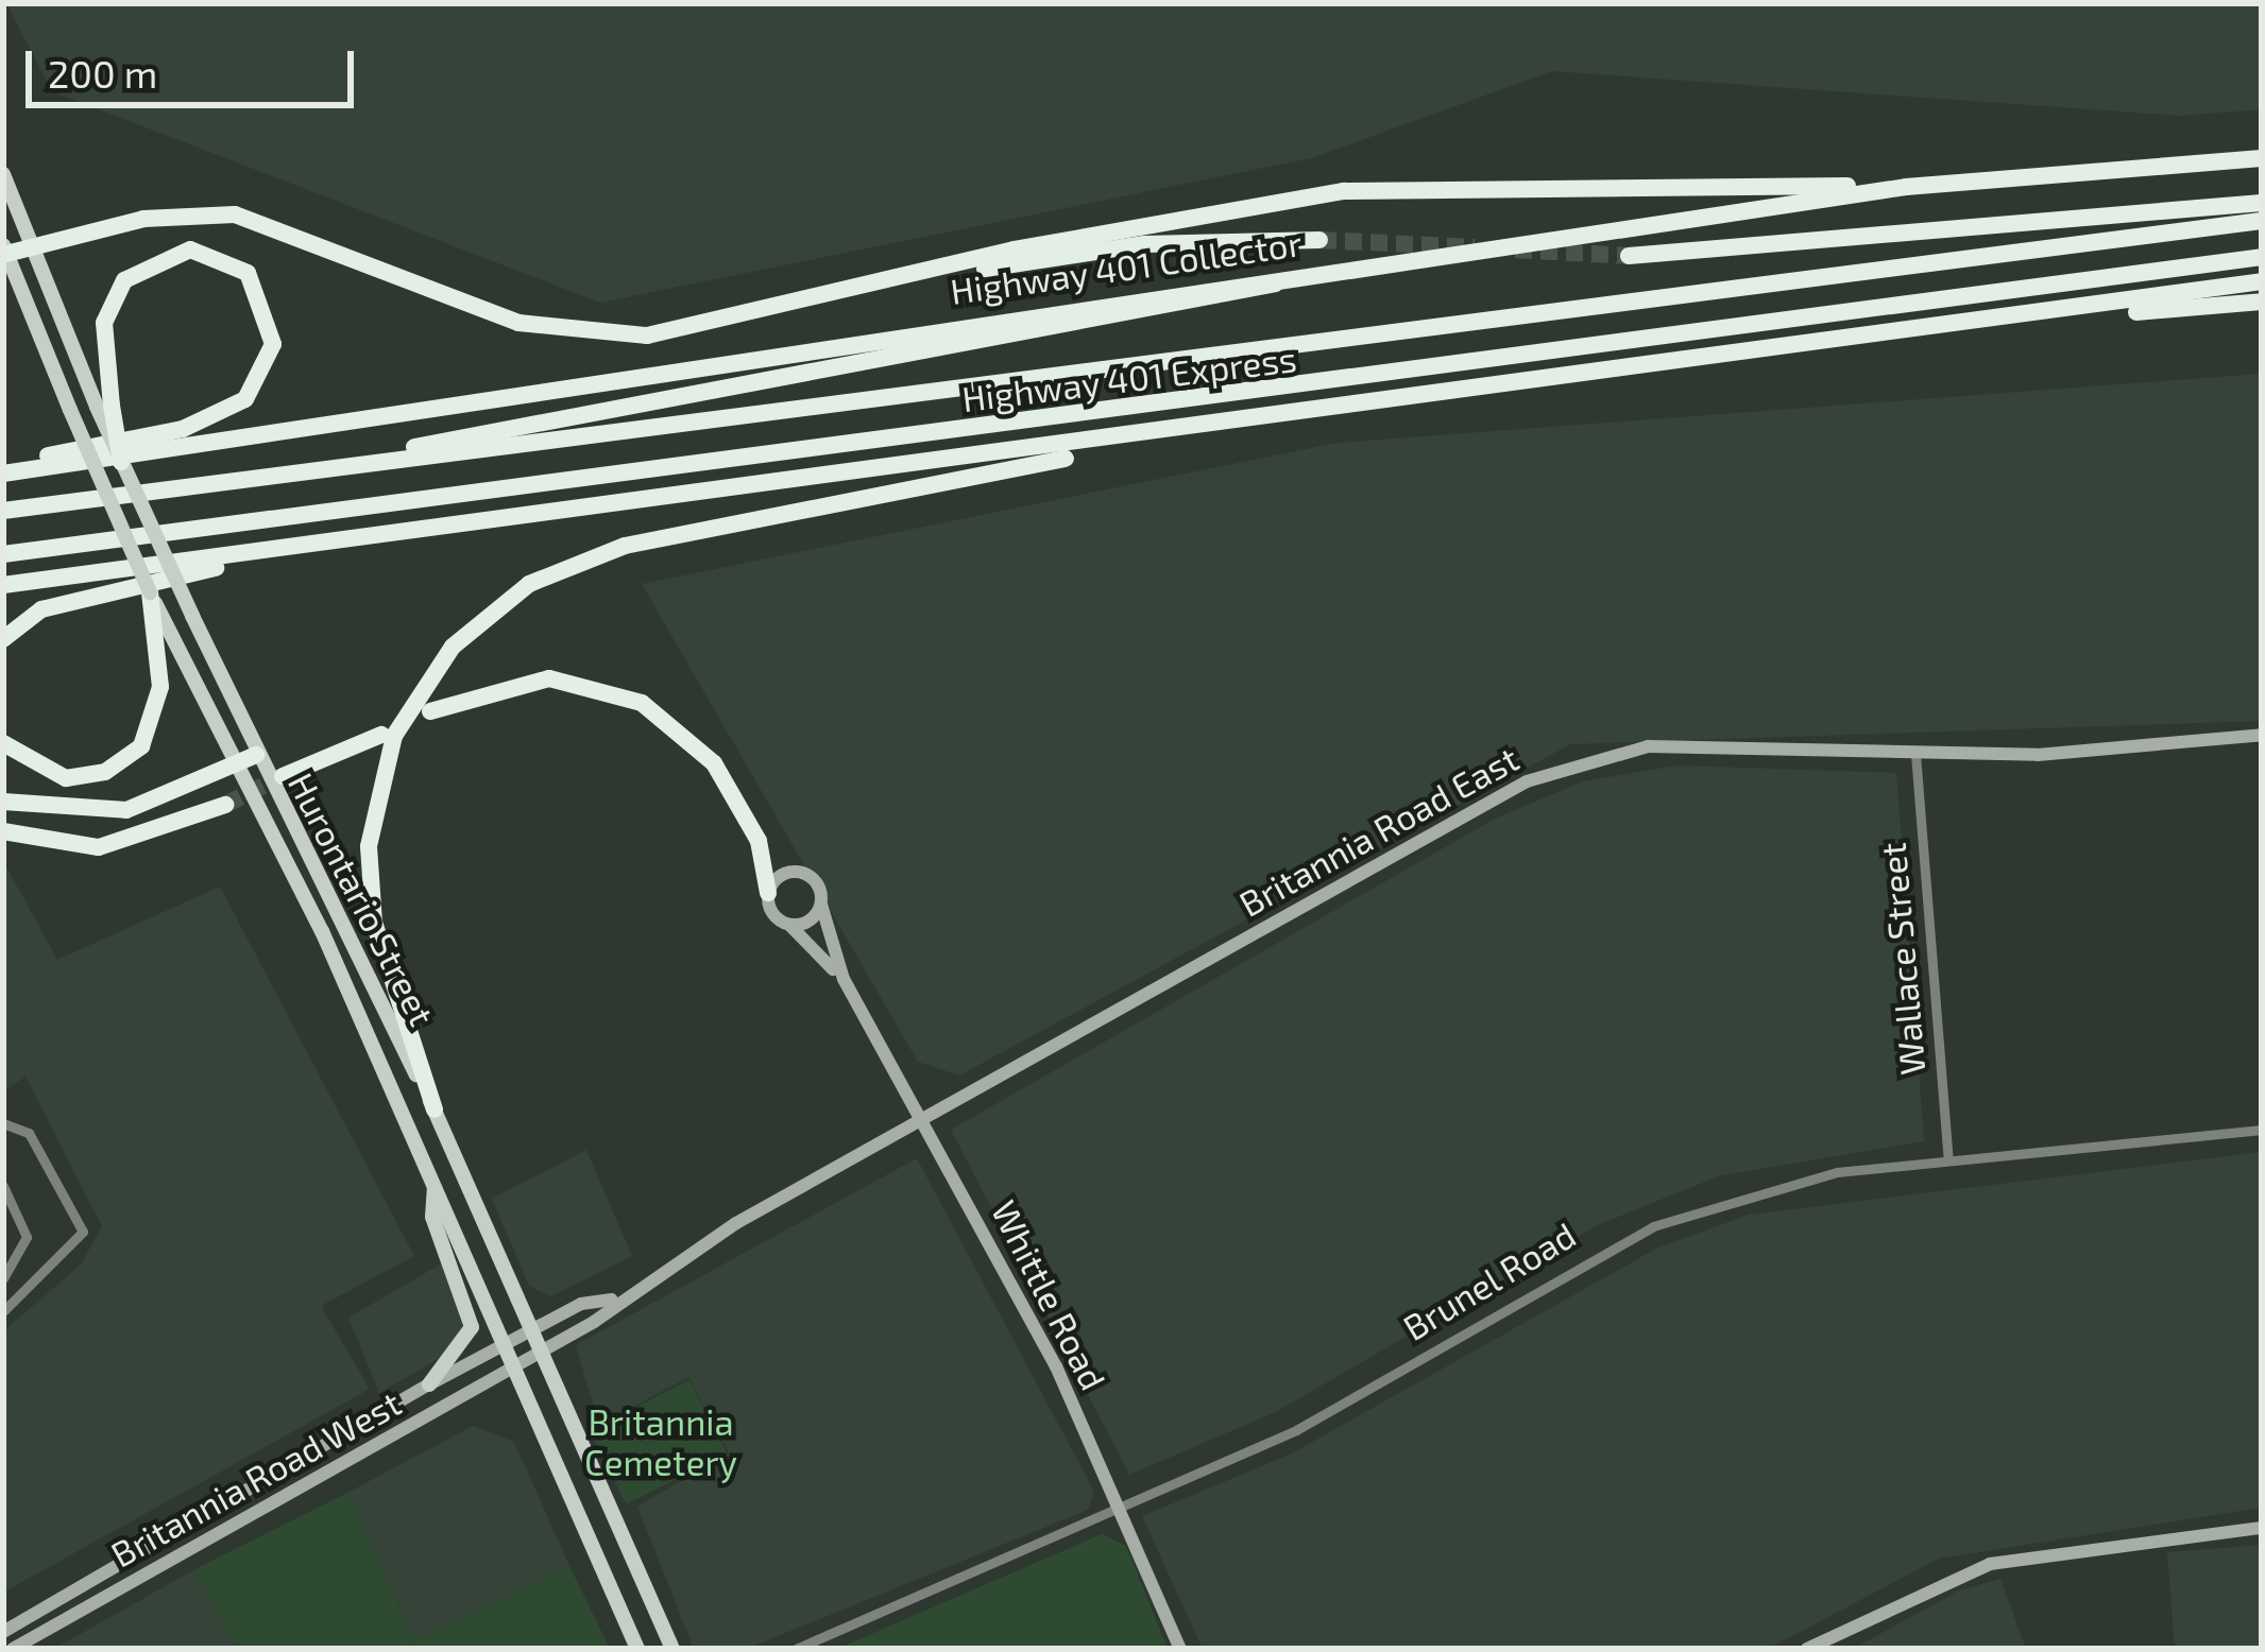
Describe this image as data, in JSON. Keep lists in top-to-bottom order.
{
  "streets": {
    "highway": ["Highway 401 Collector", "Highway 401 Express"],
    "main road": [
      "Britannia Road East",
      "Hurontario Street",
      "Whittle Road",
      "Britannia Road West"
    ],
    "street": ["Wallace Street", "Brunel Road"]
  },
  "crossings": [
    ["Britannia Road East", "Hurontario Street"],
    ["Britannia Road East", "Wallace Street"],
    ["Britannia Road East", "Whittle Road"],
    ["Britannia Road East", "Britannia Road West"],
    ["Hurontario Street", "Britannia Road West"],
    ["Wallace Street", "Brunel Road"],
    ["Brunel Road", "Whittle Road"]
  ],
  "parks": ["Britannia Cemetery"],
  "scale_bar": "200 m"
}
